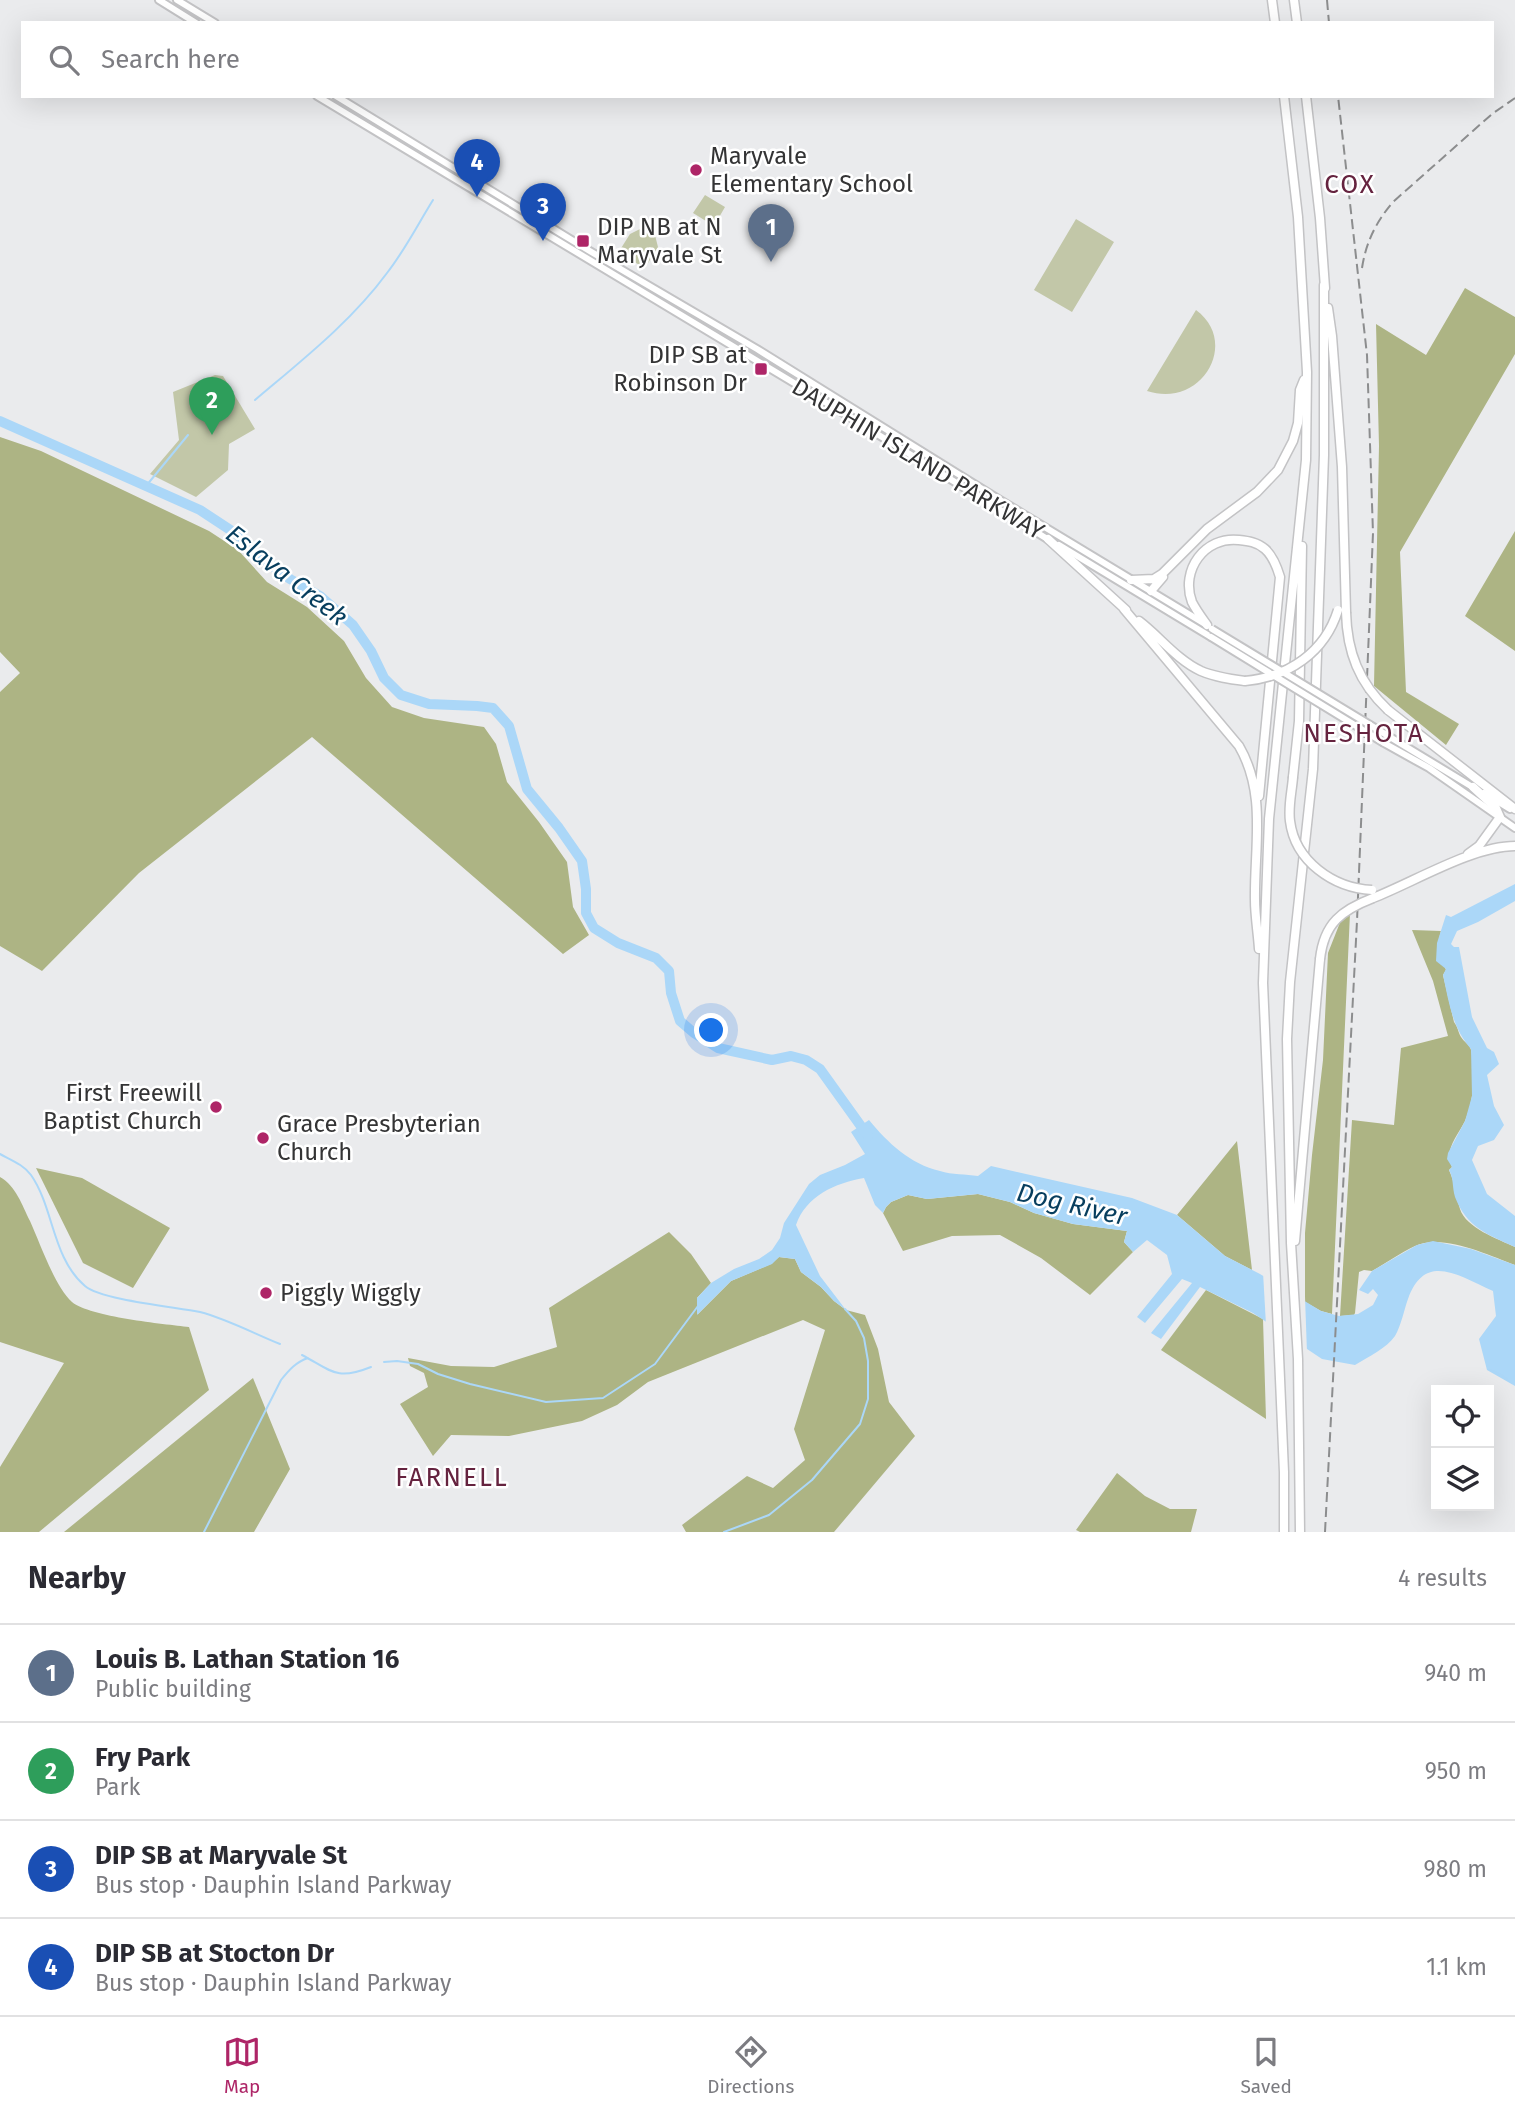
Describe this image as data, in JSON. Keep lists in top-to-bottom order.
{
  "streets": {
    "main road": ["DAUPHIN ISLAND PARKWAY"]
  },
  "districts": ["COX", "NESHOTA", "FARNELL"],
  "water": ["Eslava Creek", "Dog River"],
  "places": {
    "other": [
      "Maryvale Elementary School",
      "First Freewill Baptist Church",
      "Grace Presbyterian Church",
      "Piggly Wiggly"
    ],
    "transit": ["DIP NB at N Maryvale St", "DIP SB at Robinson Dr"]
  },
  "page": {
    "search": "Search here",
    "pins": [
      "4",
      "3",
      "1",
      "2"
    ],
    "heading": ["Nearby", "4 results"],
    "list": [
      {
        "mark": "1",
        "name": "Louis B. Lathan Station 16",
        "note": "Public building",
        "value": "940 m"
      },
      {
        "mark": "2",
        "name": "Fry Park",
        "note": "Park",
        "value": "950 m"
      },
      {
        "mark": "3",
        "name": "DIP SB at Maryvale St",
        "note": "Bus stop · Dauphin Island Parkway",
        "value": "980 m"
      },
      {
        "mark": "4",
        "name": "DIP SB at Stocton Dr",
        "note": "Bus stop · Dauphin Island Parkway",
        "value": "1.1 km"
      }
    ],
    "nav": ["Map", "Directions", "Saved"]
  }
}
